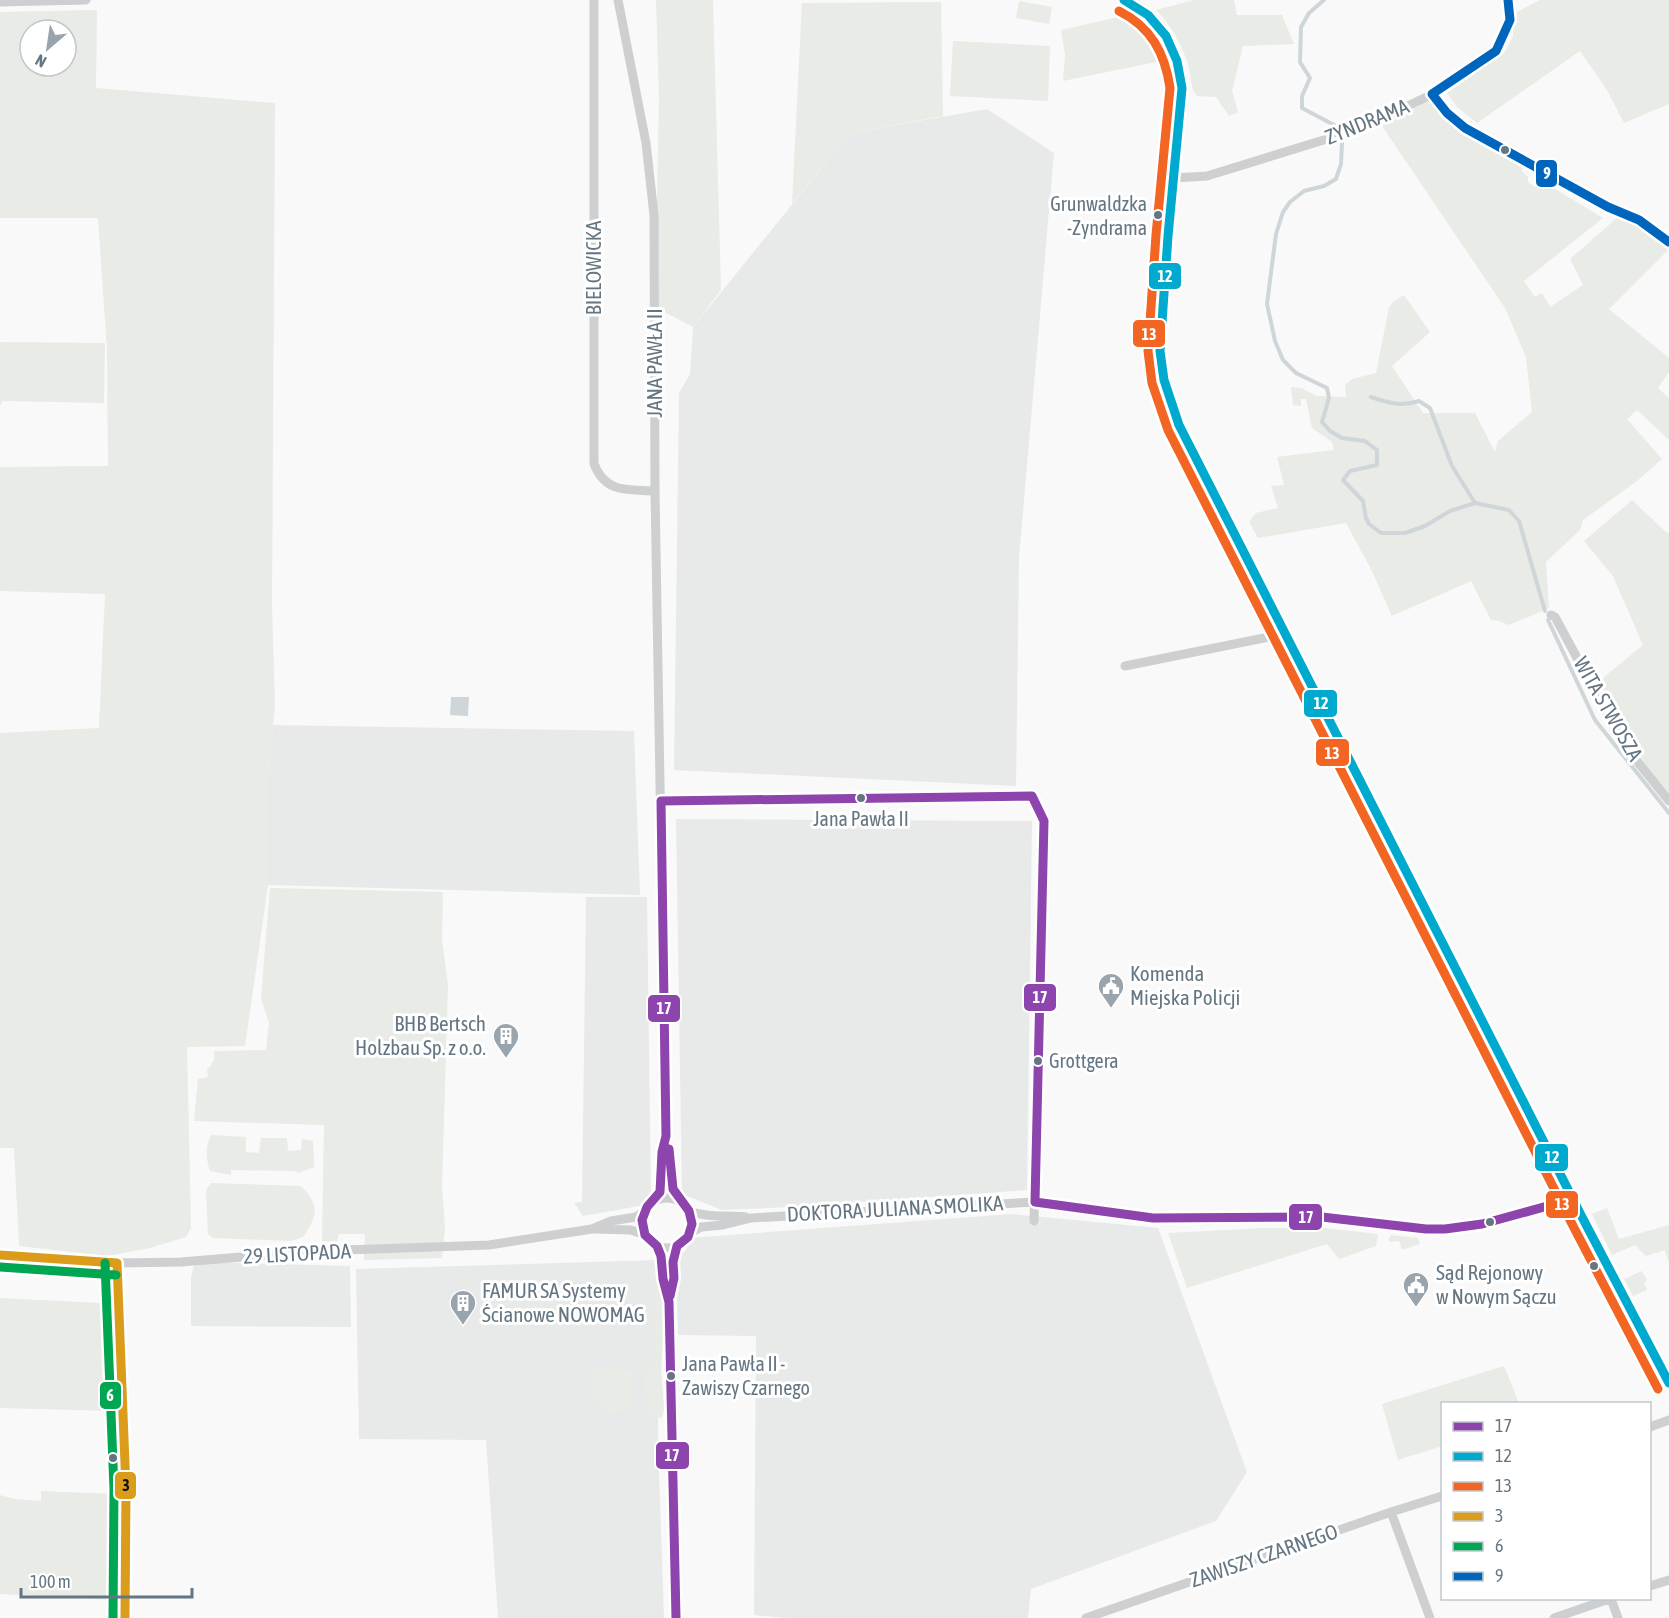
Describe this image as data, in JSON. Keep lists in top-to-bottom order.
{
  "streets": {
    "street": [
      "ZYNDRAMA",
      "BIELOWICKA",
      "JANA PAWŁA II",
      "WITA STWOSZA",
      "DOKTORA JULIANA SMOLIKA",
      "29 LISTOPADA",
      "ZAWISZY CZARNEGO"
    ]
  },
  "crossings": [
    ["BIELOWICKA", "JANA PAWŁA II"],
    ["JANA PAWŁA II", "DOKTORA JULIANA SMOLIKA"],
    ["JANA PAWŁA II", "29 LISTOPADA"],
    ["DOKTORA JULIANA SMOLIKA", "29 LISTOPADA"]
  ],
  "places": {
    "other": [
      "Grunwaldzka -Zyndrama",
      "Jana Pawła II",
      "Grottgera",
      "Jana Pawła II - Zawiszy Czarnego"
    ],
    "public building": ["Komenda Miejska Policji", "Sąd Rejonowy w Nowym Sączu"],
    "building": ["BHB Bertsch Holzbau Sp. z o.o.", "FAMUR SA Systemy Ścianowe NOWOMAG"]
  },
  "lines": [
    "transit line 12",
    "transit line 9",
    "transit line 13",
    "transit line 17",
    "transit line 3",
    "transit line 6"
  ],
  "legend": [
    "17",
    "12",
    "13",
    "3",
    "6",
    "9"
  ],
  "scale_bar": "100 m",
  "north": "bottom left"
}
